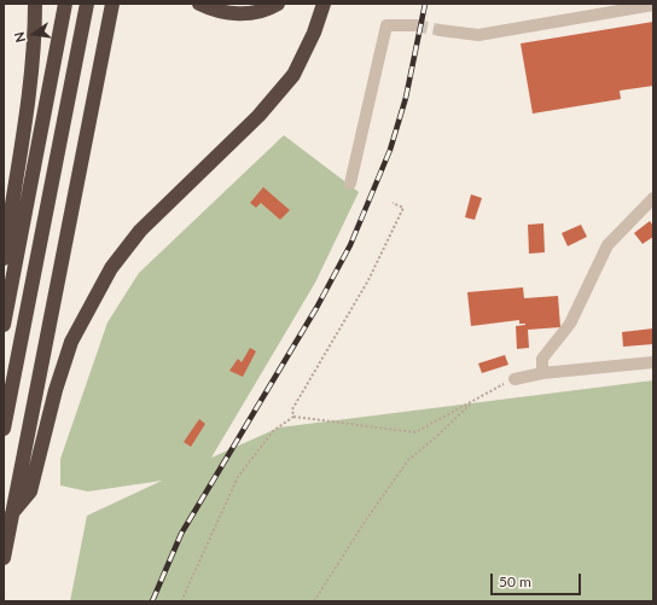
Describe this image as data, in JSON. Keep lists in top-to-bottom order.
{
  "scale_bar": "50 m",
  "north": "left"
}
